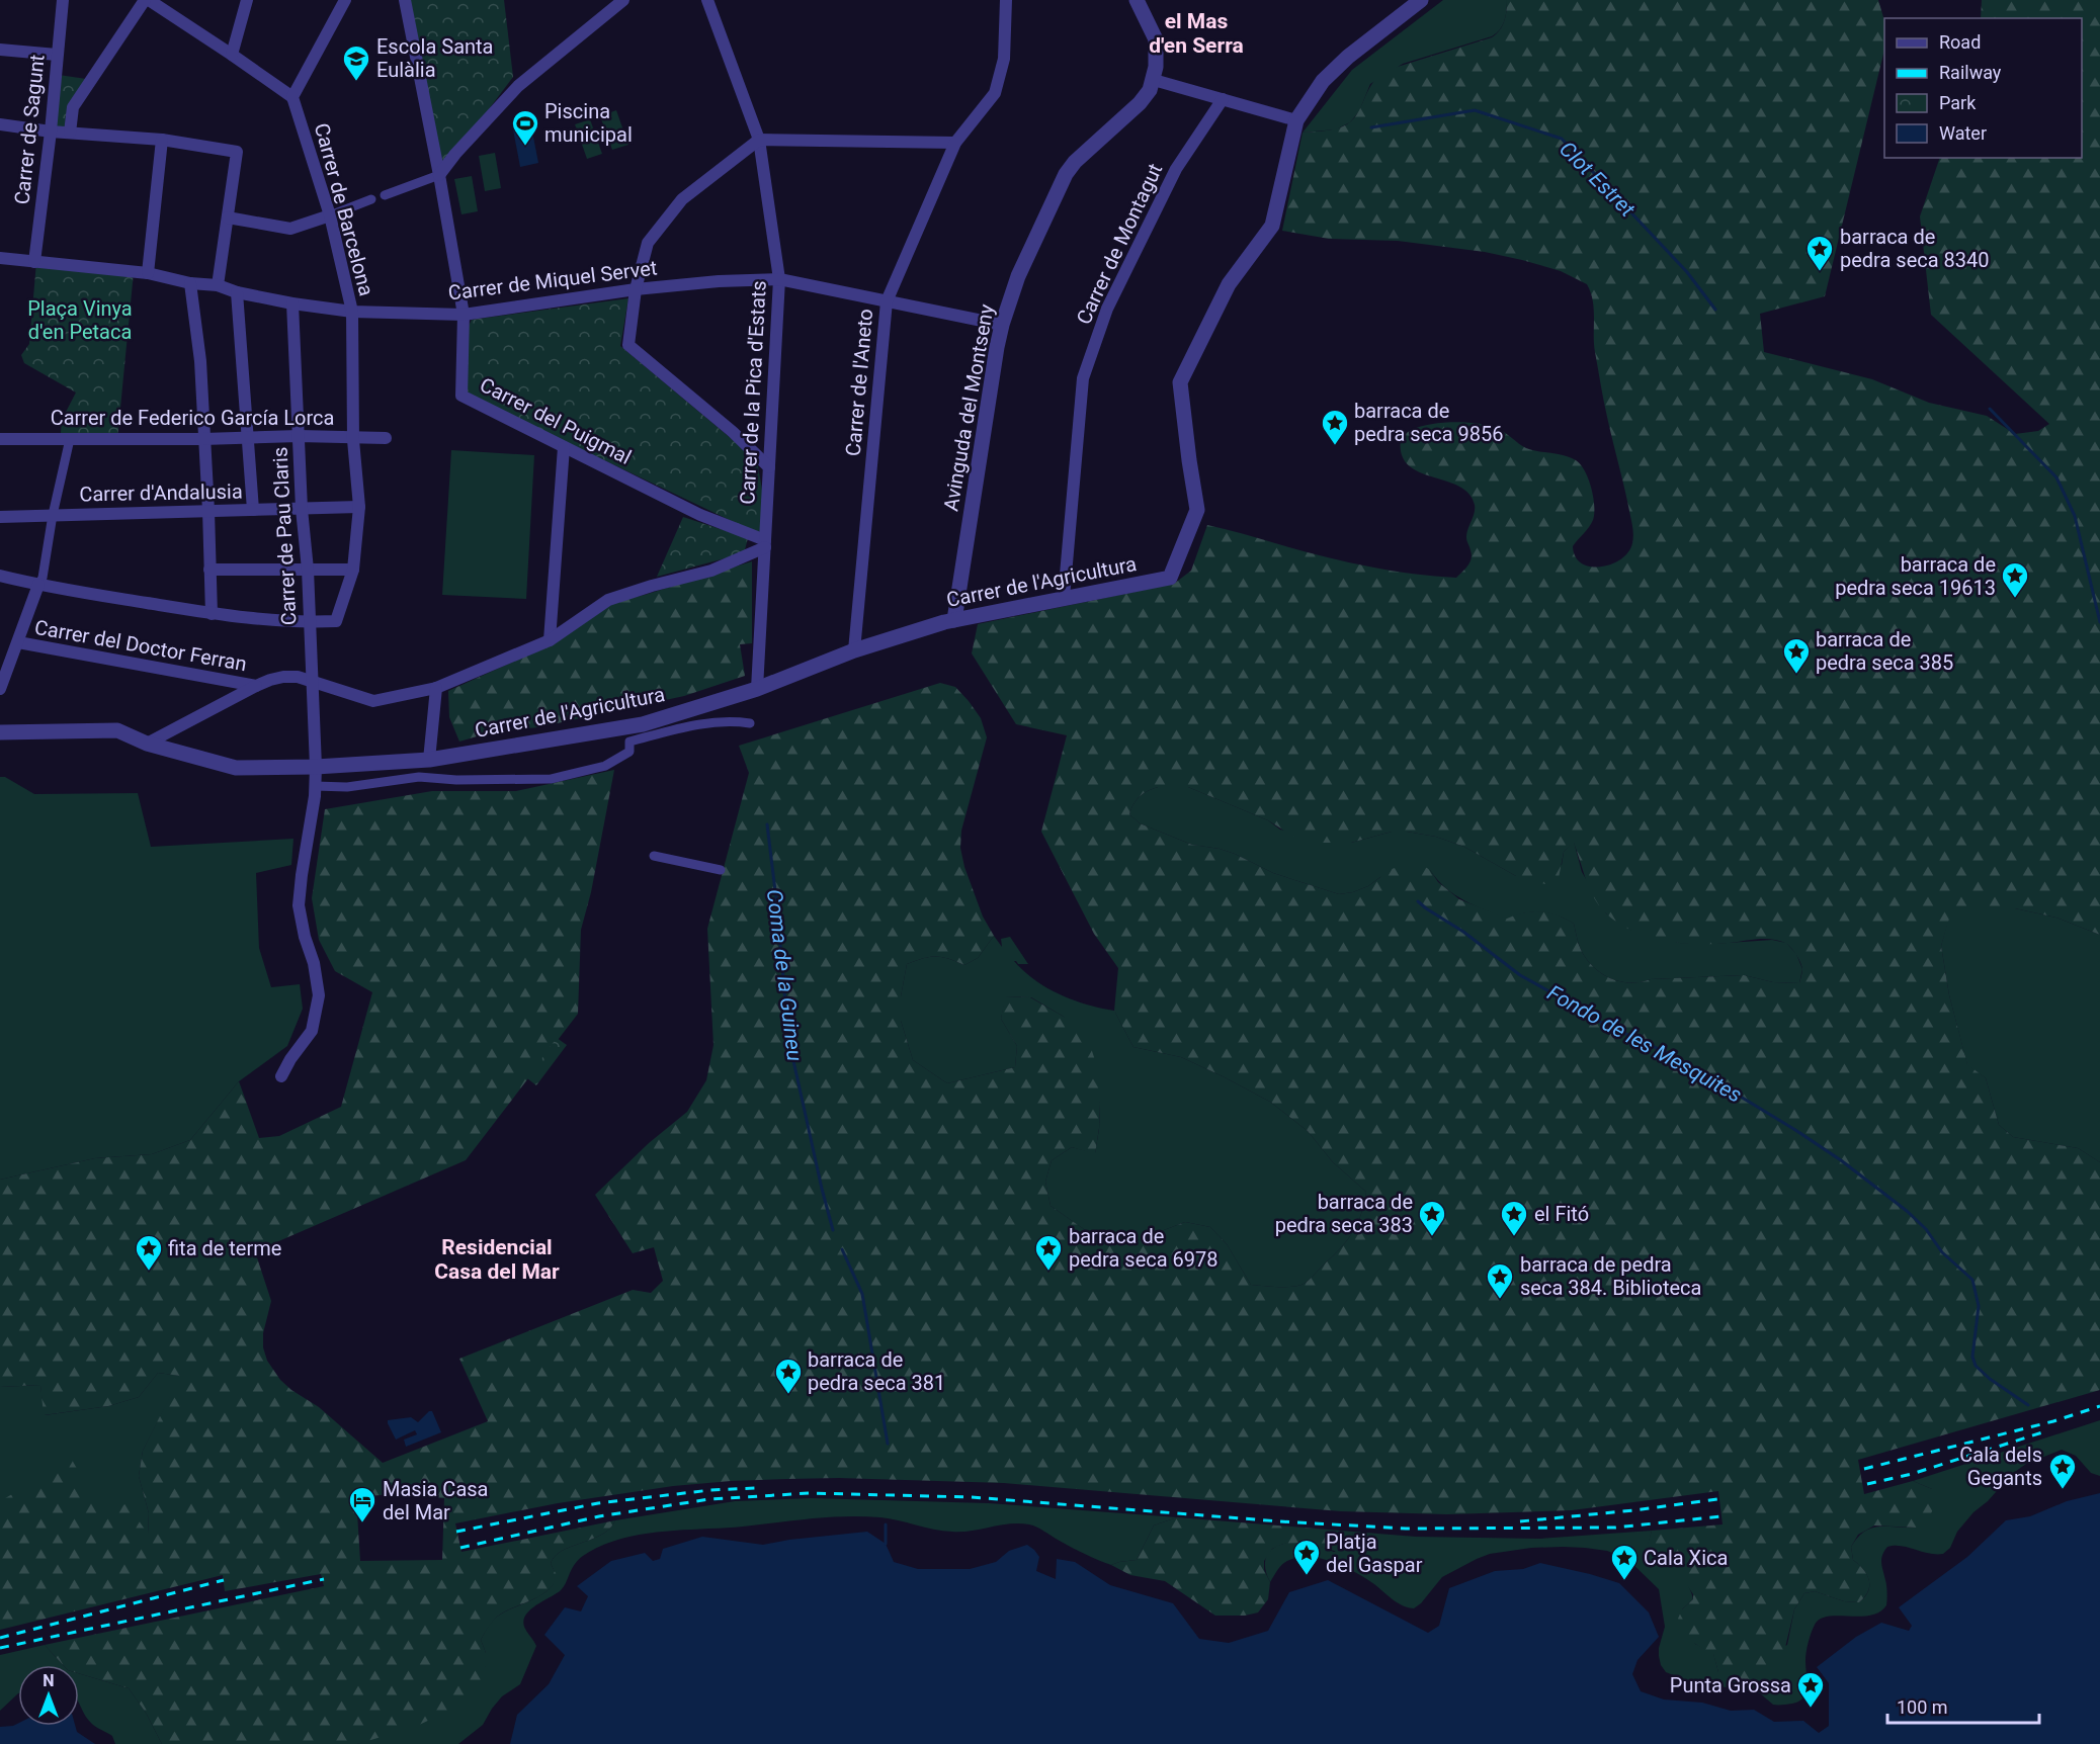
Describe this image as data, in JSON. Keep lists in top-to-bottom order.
{
  "streets": {
    "street": [
      "Carrer de Sagunt",
      "Carrer de Barcelona",
      "Carrer de Montagut",
      "Carrer de Miquel Servet",
      "Carrer de l'Aneto",
      "Carrer de la Pica d'Estats",
      "Avinguda del Montseny",
      "Carrer de Federico García Lorca",
      "Carrer del Puigmal",
      "Carrer d'Andalusia",
      "Carrer de Pau Claris",
      "Carrer de l'Agricultura",
      "Carrer del Doctor Ferran"
    ]
  },
  "crossings": [
    ["Carrer de Sagunt", "Carrer de Miquel Servet"],
    ["Carrer de Barcelona", "Carrer de Miquel Servet"],
    ["Carrer de Barcelona", "Carrer de Federico García Lorca"],
    ["Carrer de Barcelona", "Carrer d'Andalusia"],
    ["Carrer de Barcelona", "Carrer de Pau Claris"],
    ["Carrer de Montagut", "Carrer de l'Agricultura"],
    ["Carrer de Miquel Servet", "Carrer de l'Aneto"],
    ["Carrer de Miquel Servet", "Carrer de la Pica d'Estats"],
    ["Carrer de Miquel Servet", "Avinguda del Montseny"],
    ["Carrer de Miquel Servet", "Carrer del Puigmal"],
    ["Carrer de Miquel Servet", "Carrer de Pau Claris"],
    ["Carrer de l'Aneto", "Carrer de l'Agricultura"],
    ["Carrer de la Pica d'Estats", "Carrer del Puigmal"],
    ["Carrer de la Pica d'Estats", "Carrer de l'Agricultura"],
    ["Carrer de la Pica d'Estats", "Carrer del Doctor Ferran"],
    ["Avinguda del Montseny", "Carrer de l'Agricultura"],
    ["Carrer de Federico García Lorca", "Carrer de Pau Claris"],
    ["Carrer del Puigmal", "Carrer del Doctor Ferran"],
    ["Carrer d'Andalusia", "Carrer de Pau Claris"],
    ["Carrer de Pau Claris", "Carrer de l'Agricultura"],
    ["Carrer de Pau Claris", "Carrer del Doctor Ferran"]
  ],
  "districts": ["el Mas d'en Serra", "Residencial Casa del Mar"],
  "water": ["Clot Estret", "Coma de la Guineu", "Fondo de les Mesquites"],
  "parks": ["Plaça Vinya d'en Petaca"],
  "places": {
    "school or university": ["Escola Santa Eulàlia"],
    "sports": ["Piscina municipal"],
    "place": [
      "barraca de pedra seca 8340",
      "barraca de pedra seca 9856",
      "barraca de pedra seca 19613",
      "barraca de pedra seca 385",
      "barraca de pedra seca 383",
      "el Fitó",
      "fita de terme",
      "barraca de pedra seca 6978",
      "barraca de pedra seca 384. Biblioteca",
      "barraca de pedra seca 381",
      "Cala dels Gegants",
      "Platja del Gaspar",
      "Cala Xica",
      "Punta Grossa"
    ],
    "hotel": ["Masia Casa del Mar"]
  },
  "legend": [
    "Road",
    "Railway",
    "Park",
    "Water"
  ],
  "scale_bar": "100 m",
  "north": "top"
}
